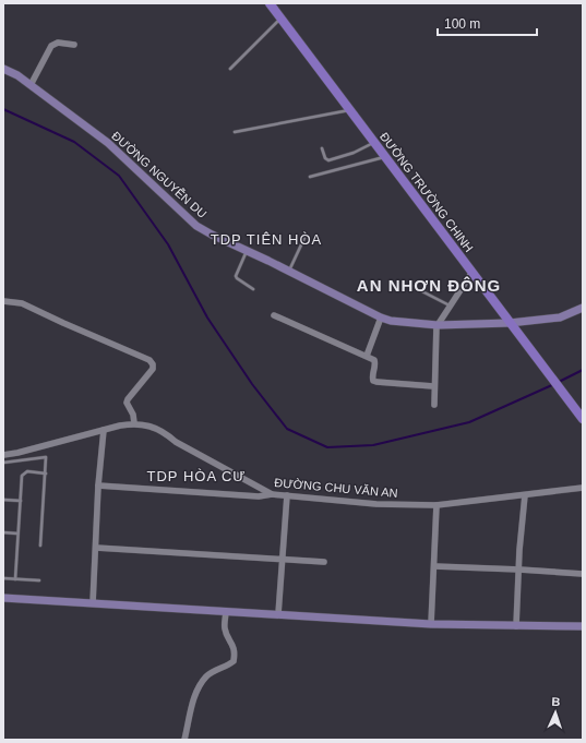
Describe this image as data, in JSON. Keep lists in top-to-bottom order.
{
  "streets": {
    "main road": ["ĐƯỜNG TRƯỜNG CHINH"],
    "street": ["ĐƯỜNG NGUYỄN DU", "ĐƯỜNG CHU VĂN AN"]
  },
  "crossings": [
    ["ĐƯỜNG NGUYỄN DU", "ĐƯỜNG TRƯỜNG CHINH"]
  ],
  "districts": ["TDP TIÊN HÒA", "AN NHƠN ĐÔNG", "TDP HÒA CƯ"],
  "scale_bar": "100 m",
  "north": "top"
}
